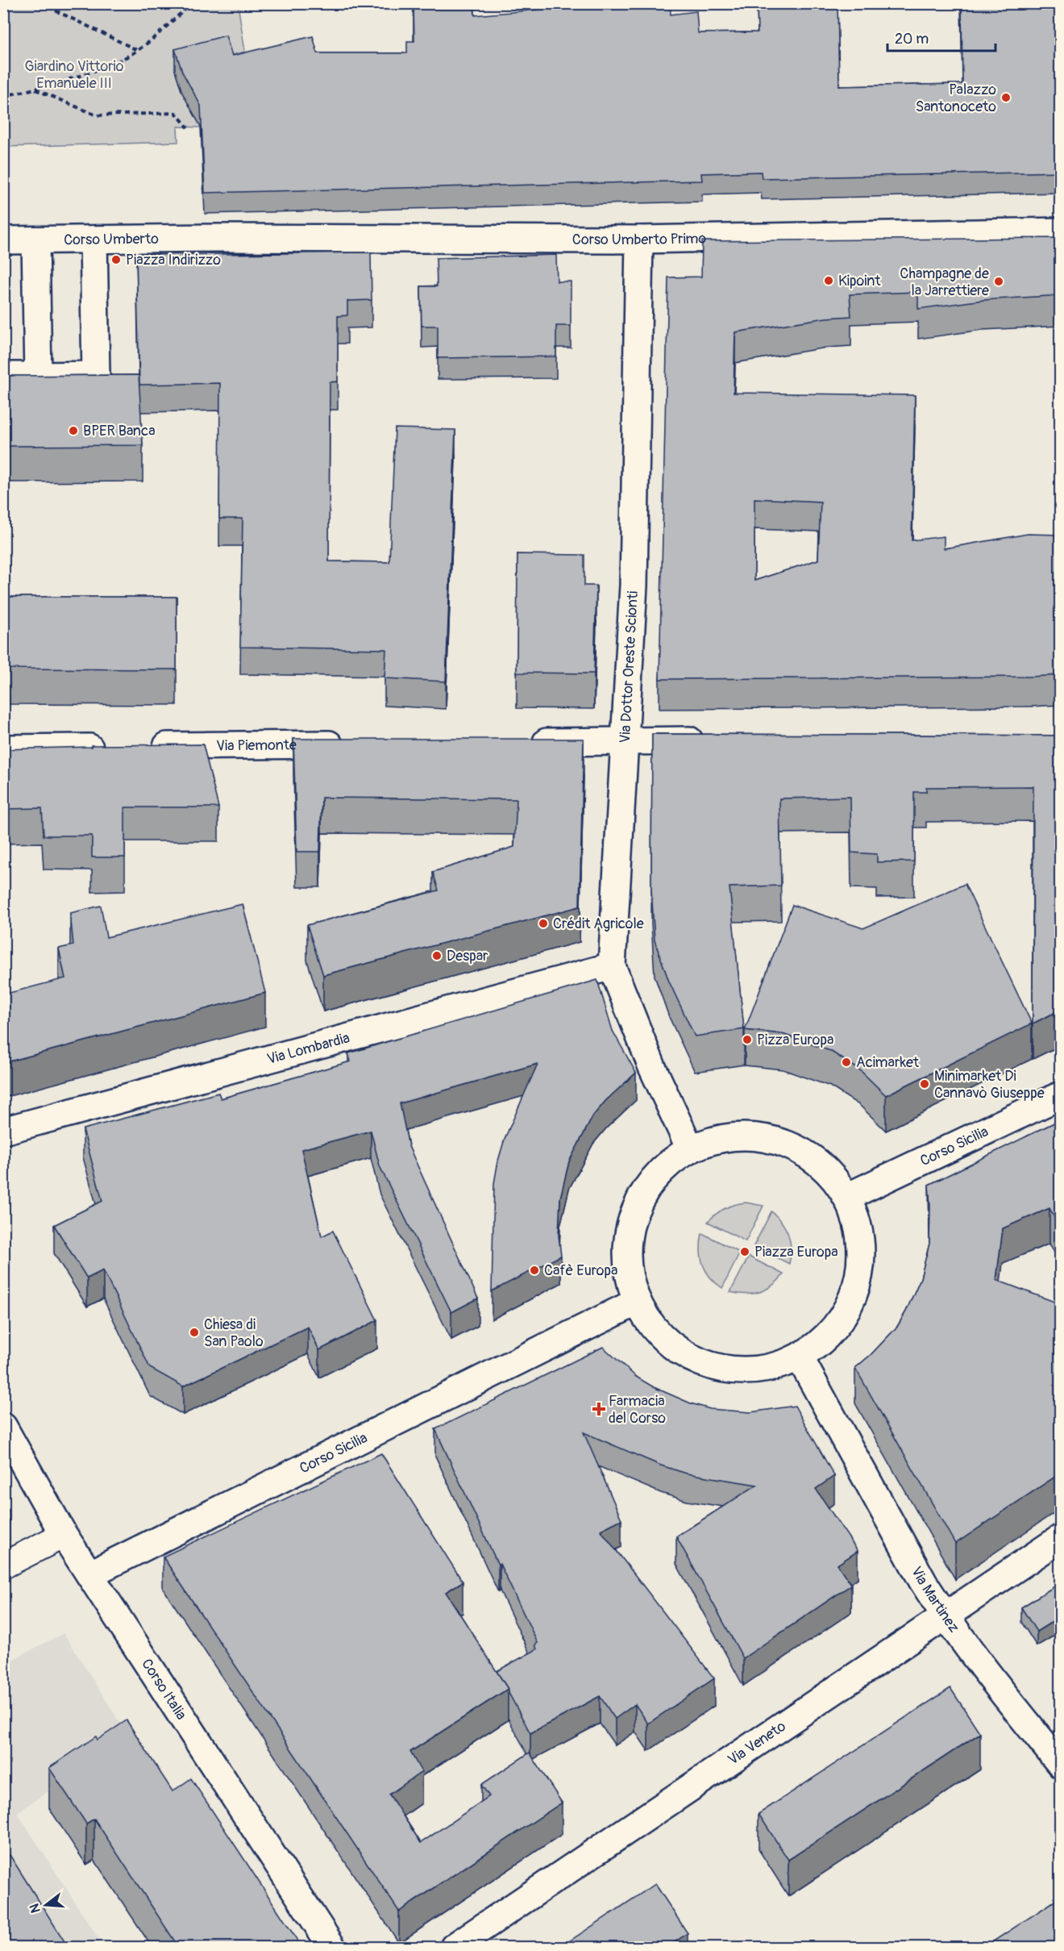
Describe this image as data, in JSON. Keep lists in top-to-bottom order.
{
  "streets": {
    "street": [
      "Corso Umberto Primo",
      "Corso Umberto",
      "Via Dottor Oreste Scionti",
      "Via Piemonte",
      "Via Lombardia",
      "Corso Sicilia",
      "Via Martinez",
      "Corso Italia",
      "Via Veneto"
    ]
  },
  "crossings": [
    ["Corso Umberto Primo", "Corso Umberto"],
    ["Corso Umberto Primo", "Via Dottor Oreste Scionti"],
    ["Via Dottor Oreste Scionti", "Via Lombardia"],
    ["Corso Sicilia", "Corso Italia"],
    ["Via Martinez", "Via Veneto"]
  ],
  "parks": ["Giardino Vittorio Emanuele III"],
  "places": {
    "other": [
      "Palazzo Santonoceto",
      "Piazza Indirizzo",
      "Kipoint",
      "Champagne de la Jarrettiere",
      "BPER Banca",
      "Crédit Agricole",
      "Despar",
      "Pizza Europa",
      "Acimarket",
      "Minimarket Di Cannavò Giuseppe",
      "Piazza Europa",
      "Cafè Europa",
      "Chiesa di San Paolo"
    ],
    "health": ["Farmacia del Corso"]
  },
  "scale_bar": "20 m",
  "north": "left"
}
